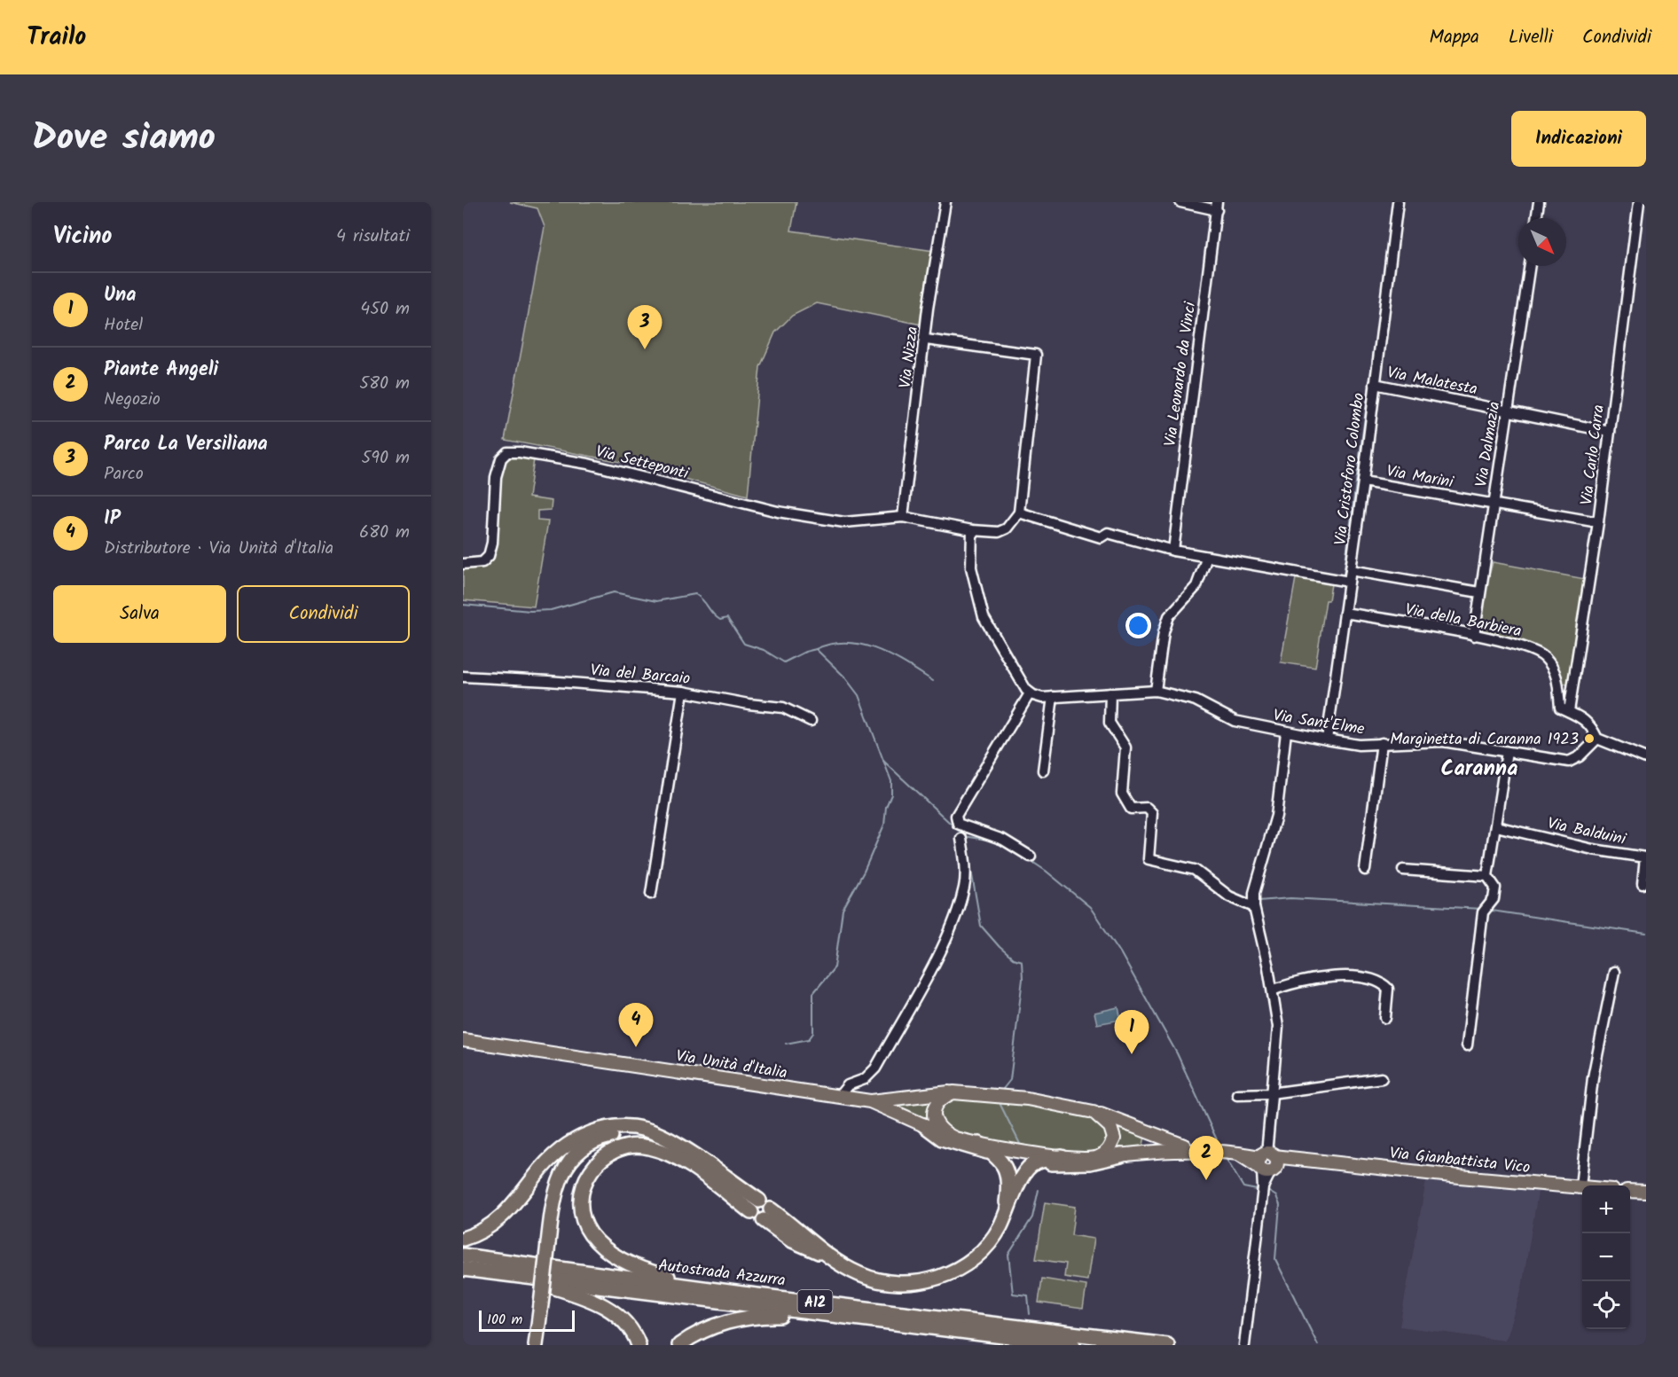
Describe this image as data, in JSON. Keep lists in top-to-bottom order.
{
  "streets": {
    "highway": ["Autostrada Azzurra", "A12"],
    "main road": ["Via Unità d'Italia", "Via Gianbattista Vico"],
    "street": [
      "Via Nizza",
      "Via Leonardo da Vinci",
      "Via Malatesta",
      "Via Dalmazia",
      "Via Carlo Carra",
      "Via Setteponti",
      "Via Cristoforo Colombo",
      "Via Marini",
      "Via della Barbiera",
      "Via del Barcaio",
      "Via Sant'Elme",
      "Via Balduini"
    ]
  },
  "crossings": [
    ["Via Nizza", "Via Setteponti"],
    ["Via Malatesta", "Via Dalmazia"],
    ["Via Malatesta", "Via Carlo Carra"],
    ["Via Malatesta", "Via Cristoforo Colombo"],
    ["Via Dalmazia", "Via Marini"],
    ["Via Dalmazia", "Via della Barbiera"],
    ["Via Carlo Carra", "Via Marini"],
    ["Via Carlo Carra", "Via della Barbiera"],
    ["Via Cristoforo Colombo", "Via Marini"],
    ["Via Cristoforo Colombo", "Via della Barbiera"],
    ["Via Cristoforo Colombo", "Via Sant'Elme"],
    ["Via della Barbiera", "Via Sant'Elme"]
  ],
  "districts": ["Caranna"],
  "places": ["Marginetta di Caranna 1923"],
  "scale_bar": "100 m",
  "north": "bottom right",
  "page": {
    "header": "Trailo",
    "nav": ["Mappa", "Livelli", "Condividi"],
    "title": "Dove siamo",
    "buttons": [
      "Indicazioni",
      ["Salva", "Condividi"]
    ],
    "heading": ["Vicino", "4 risultati"],
    "list": [
      {
        "mark": "1",
        "name": "Una",
        "note": "Hotel",
        "value": "450 m"
      },
      {
        "mark": "2",
        "name": "Piante Angeli",
        "note": "Negozio",
        "value": "580 m"
      },
      {
        "mark": "3",
        "name": "Parco La Versiliana",
        "note": "Parco",
        "value": "590 m"
      },
      {
        "mark": "4",
        "name": "IP",
        "note": "Distributore · Via Unità d'Italia",
        "value": "680 m"
      }
    ],
    "pins": [
      "3",
      "4",
      "1",
      "2"
    ],
    "map_buttons": ["+", "−"],
    "scale": "100 m"
  }
}
